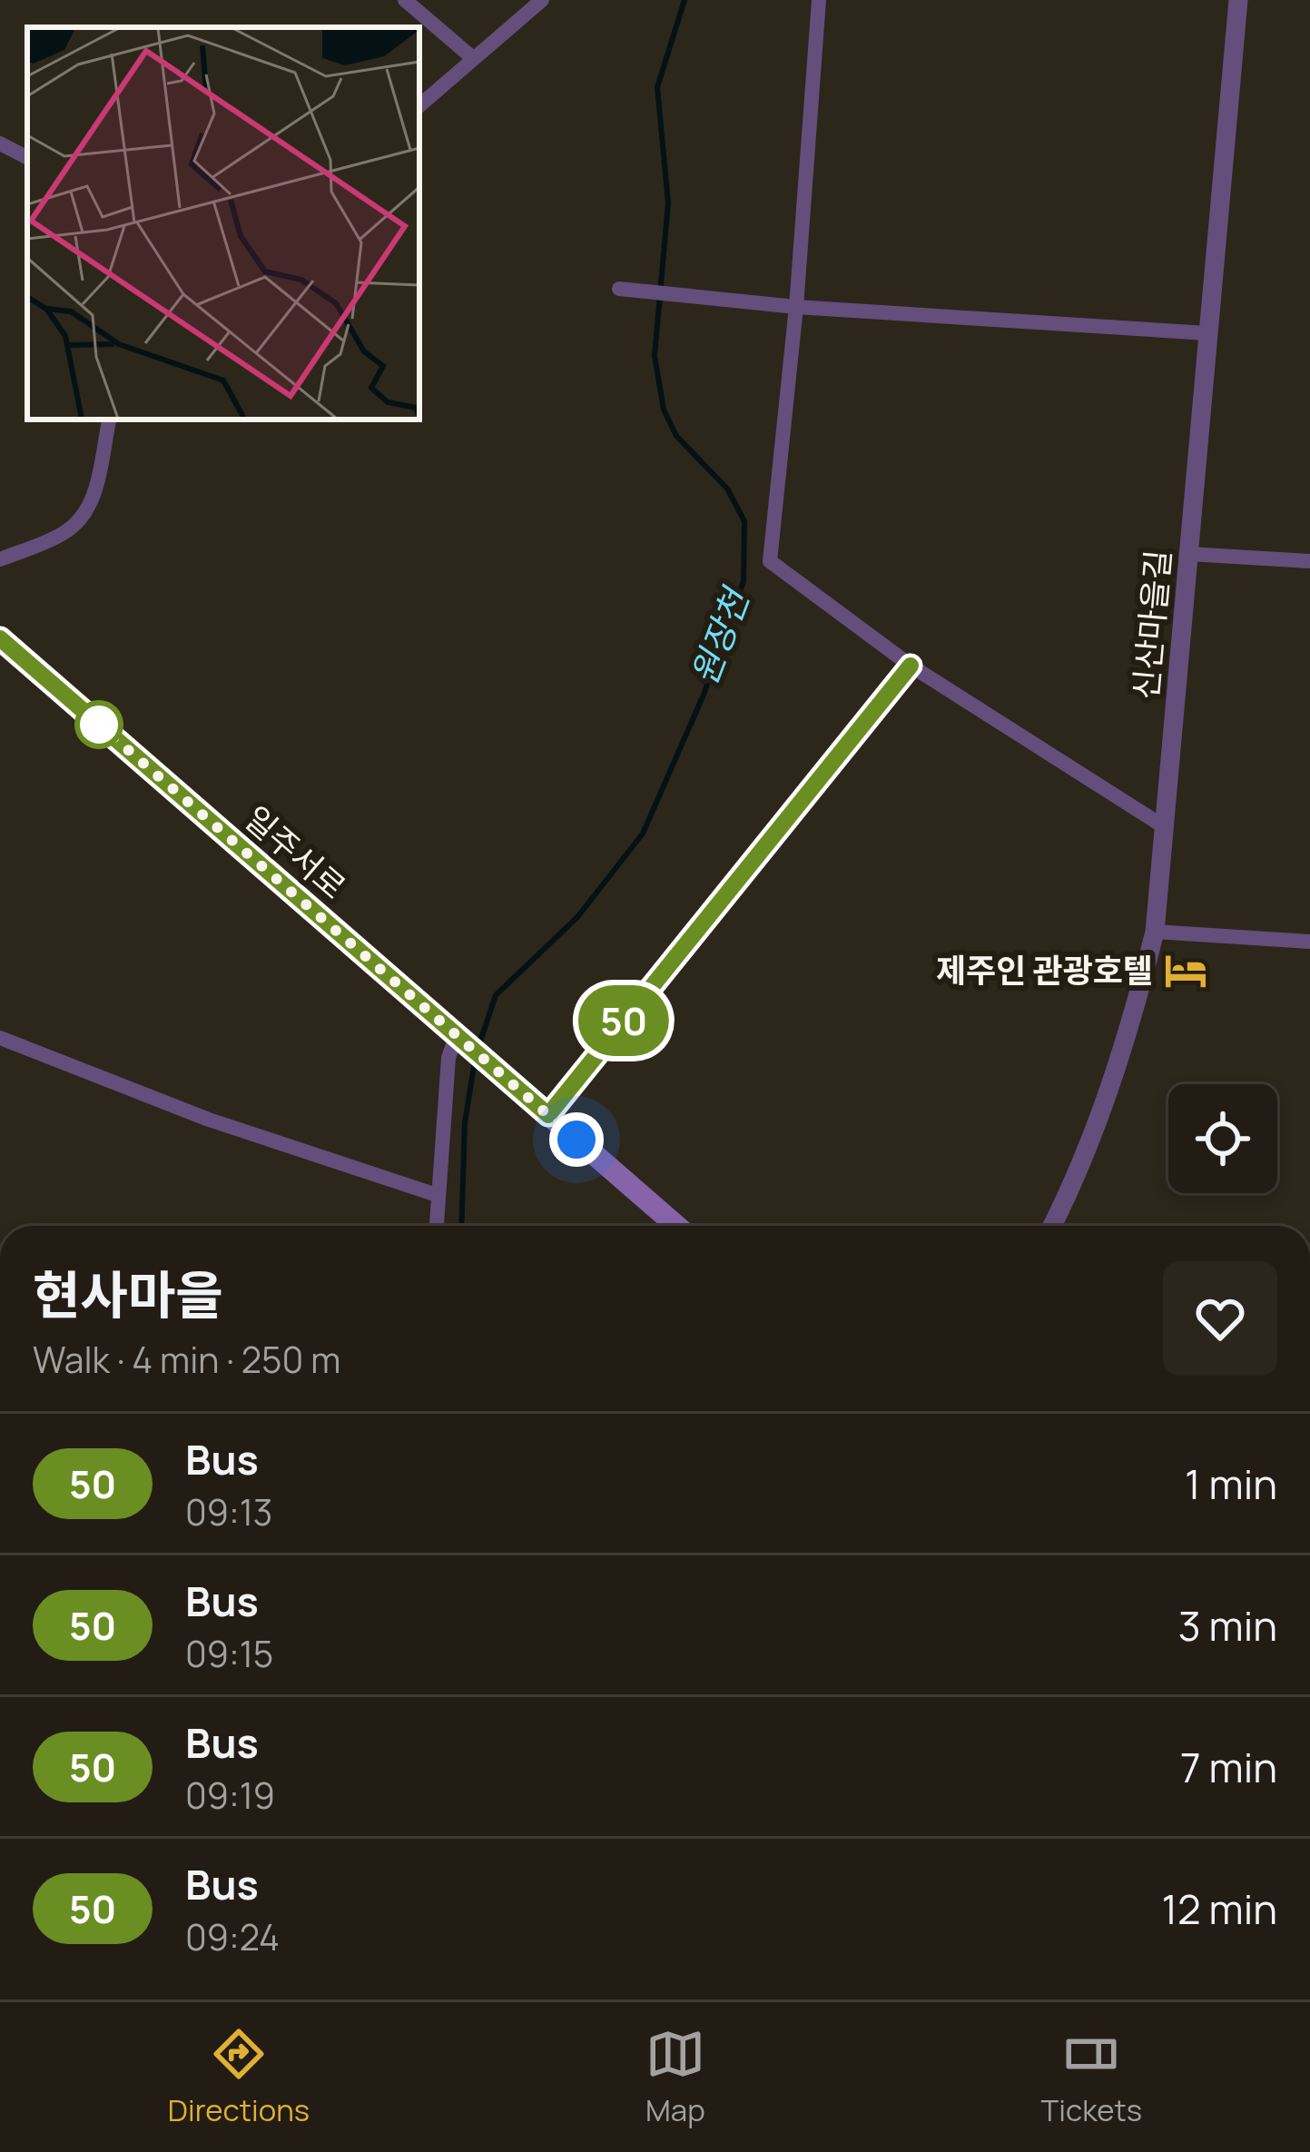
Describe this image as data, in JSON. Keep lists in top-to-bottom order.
{
  "streets": {
    "main road": ["일주서로"],
    "street": ["신산마을길"]
  },
  "water": ["원장천"],
  "places": {
    "hotel": ["제주인 관광호텔"]
  },
  "lines": ["bus line 50"],
  "page": {
    "on_map": "50",
    "heading": ["현사마을", "Walk · 4 min · 250 m"],
    "list": [
      {
        "mark": "50",
        "name": "Bus",
        "note": "09:13",
        "value": "1 min"
      },
      {
        "mark": "50",
        "name": "Bus",
        "note": "09:15",
        "value": "3 min"
      },
      {
        "mark": "50",
        "name": "Bus",
        "note": "09:19",
        "value": "7 min"
      },
      {
        "mark": "50",
        "name": "Bus",
        "note": "09:24",
        "value": "12 min"
      }
    ],
    "tabs": ["Directions", "Map", "Tickets"]
  }
}
